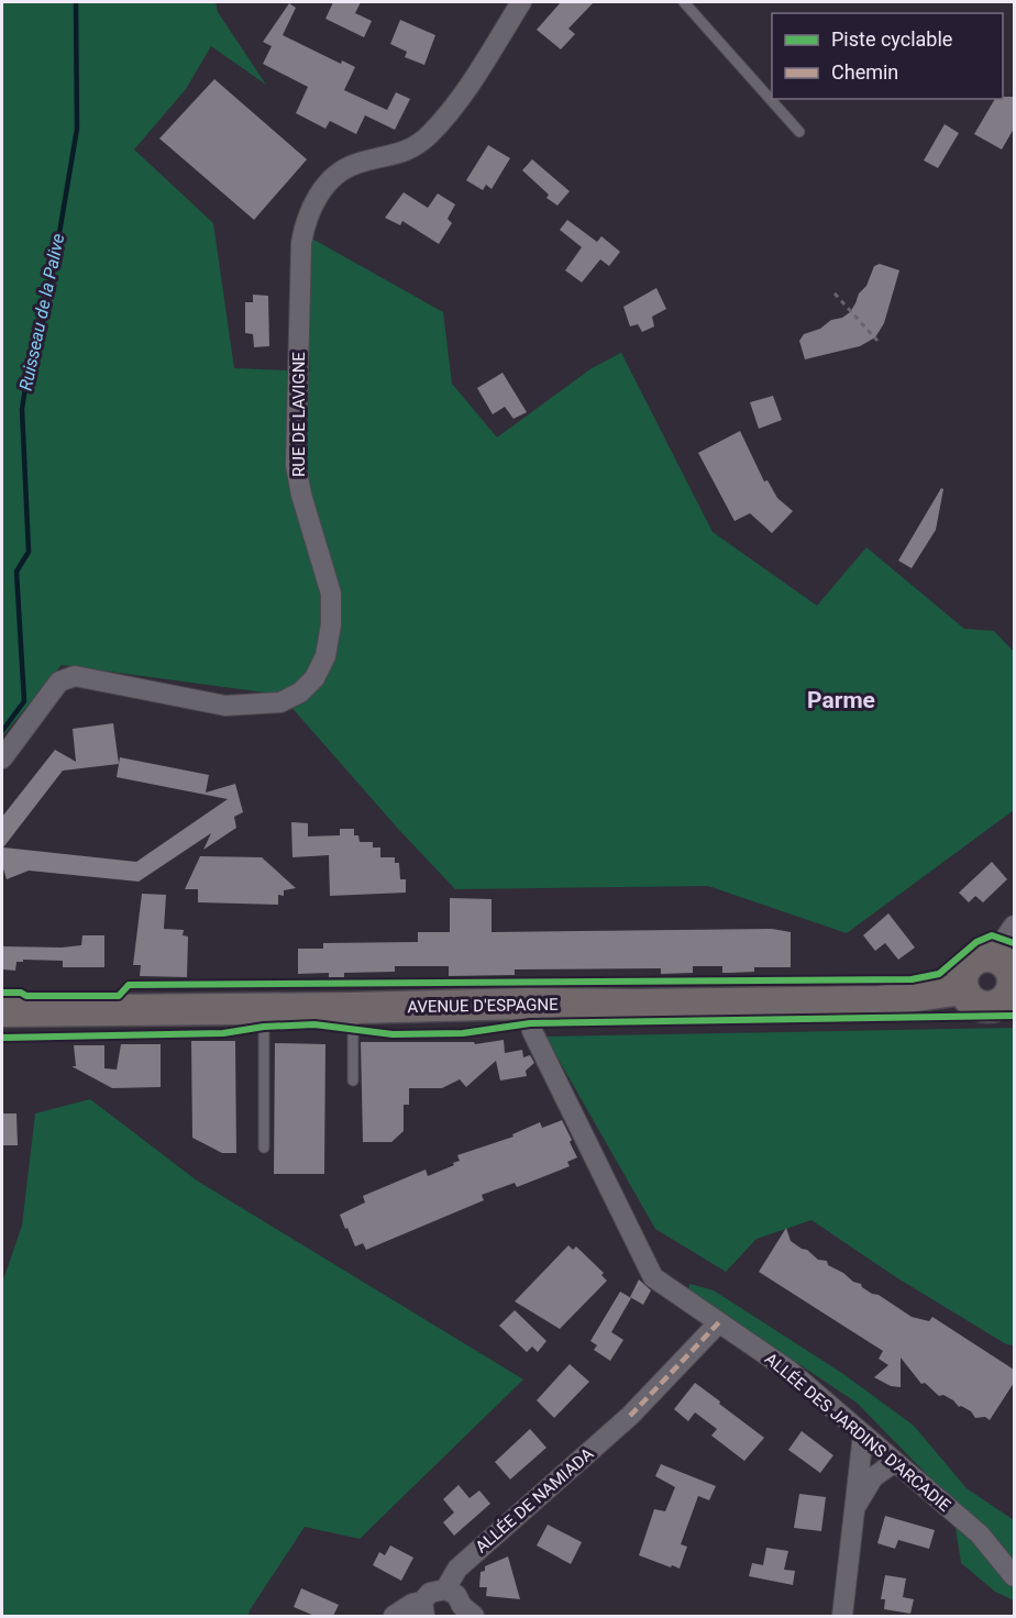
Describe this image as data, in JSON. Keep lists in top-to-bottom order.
{
  "streets": {
    "main road": ["AVENUE D'ESPAGNE"],
    "street": ["RUE DE LAVIGNE", "ALLÉE DES JARDINS D'ARCADIE", "ALLÉE DE NAMIADA"]
  },
  "crossings": [
    ["AVENUE D'ESPAGNE", "ALLÉE DES JARDINS D'ARCADIE"],
    ["ALLÉE DES JARDINS D'ARCADIE", "ALLÉE DE NAMIADA"]
  ],
  "districts": ["Parme"],
  "water": ["Ruisseau de la Palive"],
  "legend": ["Piste cyclable", "Chemin"]
}
